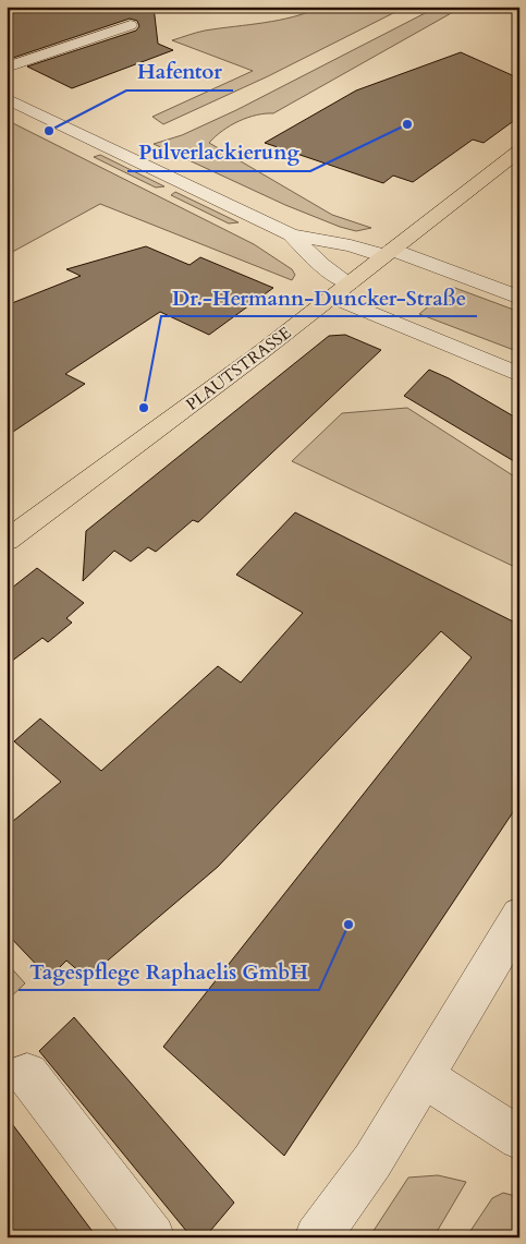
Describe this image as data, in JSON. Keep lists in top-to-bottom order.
{
  "streets": {
    "main road": ["PLAUTSTRASSE"]
  },
  "places": [
    "Pulverlackierung",
    "Hafentor",
    "Dr.-Hermann-Duncker-Straße",
    "Tagespflege Raphaelis GmbH"
  ]
}
